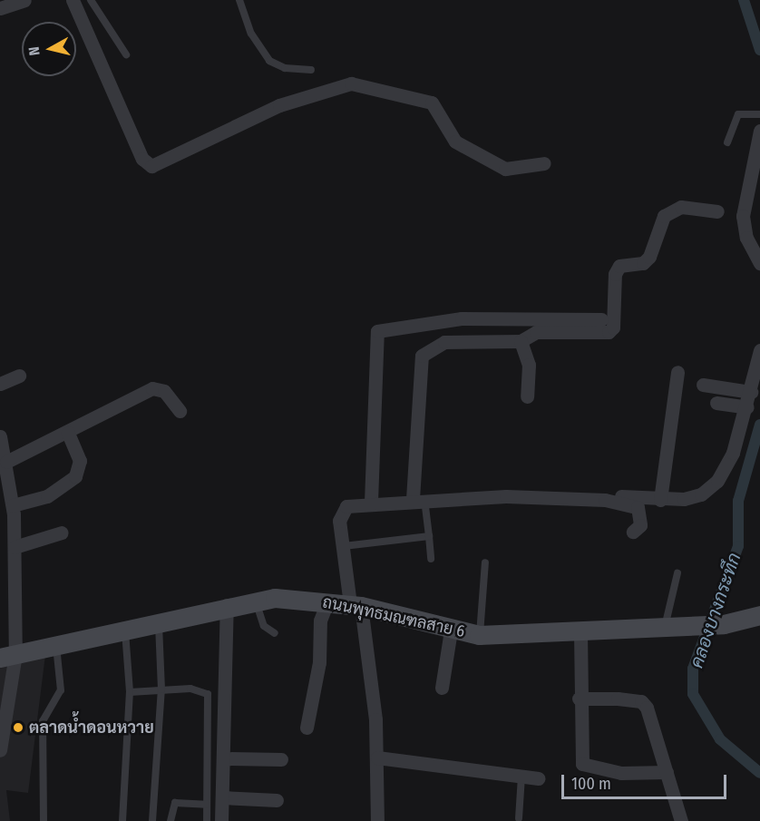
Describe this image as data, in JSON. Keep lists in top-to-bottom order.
{
  "streets": {
    "main road": ["ถนนพุทธมณฑลสาย 6"]
  },
  "water": ["คลองบางกระทึก"],
  "places": ["ตลาดน้ำดอนหวาย"],
  "scale_bar": "100 m",
  "north": "left"
}
